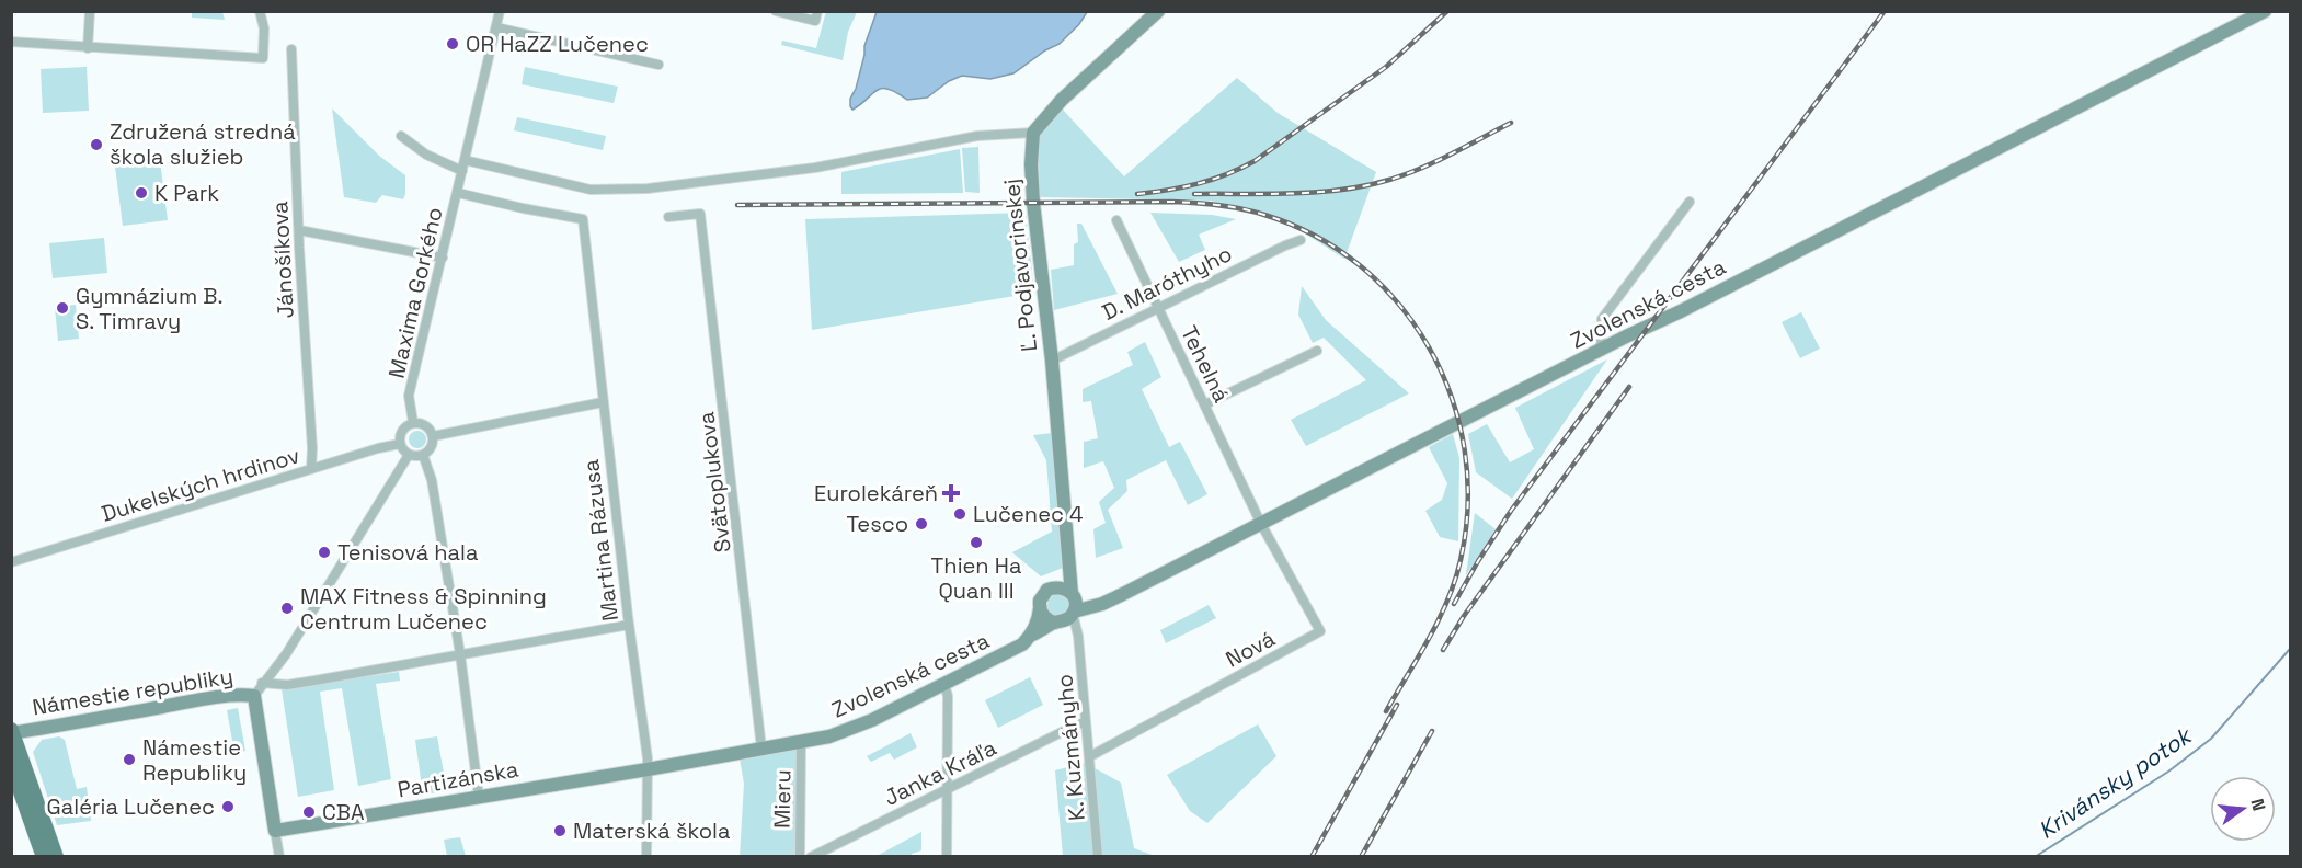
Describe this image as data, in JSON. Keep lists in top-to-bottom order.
{
  "streets": {
    "main road": ["Námestie republiky"],
    "street": [
      "Jánošíkova",
      "Ľ. Podjavorinskej",
      "D. Maróthyho",
      "Maxima Gorkého",
      "Zvolenská cesta",
      "Tehelná",
      "Svätoplukova",
      "Dukelských hrdinov",
      "Martina Rázusa",
      "Nová",
      "K. Kuzmányho",
      "Janka Kráľa",
      "Partizánska",
      "Mieru"
    ]
  },
  "crossings": [
    ["Jánošíkova", "Dukelských hrdinov"],
    ["Ľ. Podjavorinskej", "D. Maróthyho"],
    ["Ľ. Podjavorinskej", "Zvolenská cesta"],
    ["D. Maróthyho", "Tehelná"],
    ["Maxima Gorkého", "Dukelských hrdinov"],
    ["Maxima Gorkého", "Martina Rázusa"],
    ["Zvolenská cesta", "Tehelná"],
    ["Zvolenská cesta", "Svätoplukova"],
    ["Zvolenská cesta", "Martina Rázusa"],
    ["Zvolenská cesta", "Nová"],
    ["Zvolenská cesta", "Partizánska"],
    ["Zvolenská cesta", "Mieru"],
    ["Tehelná", "Nová"],
    ["Martina Rázusa", "Partizánska"],
    ["Nová", "K. Kuzmányho"],
    ["Námestie republiky", "Partizánska"],
    ["K. Kuzmányho", "Janka Kráľa"]
  ],
  "water": ["Krivánsky potok"],
  "places": {
    "other": [
      "OR HaZZ Lučenec",
      "Združená stredná škola služieb",
      "K Park",
      "Gymnázium B. S. Timravy",
      "Lučenec 4",
      "Tesco",
      "Thien Ha Quan III",
      "Tenisová hala",
      "MAX Fitness & Spinning Centrum Lučenec",
      "Námestie Republiky",
      "Galéria Lučenec",
      "CBA",
      "Materská škola"
    ],
    "health": ["Eurolekáreň"]
  },
  "north": "right"
}
